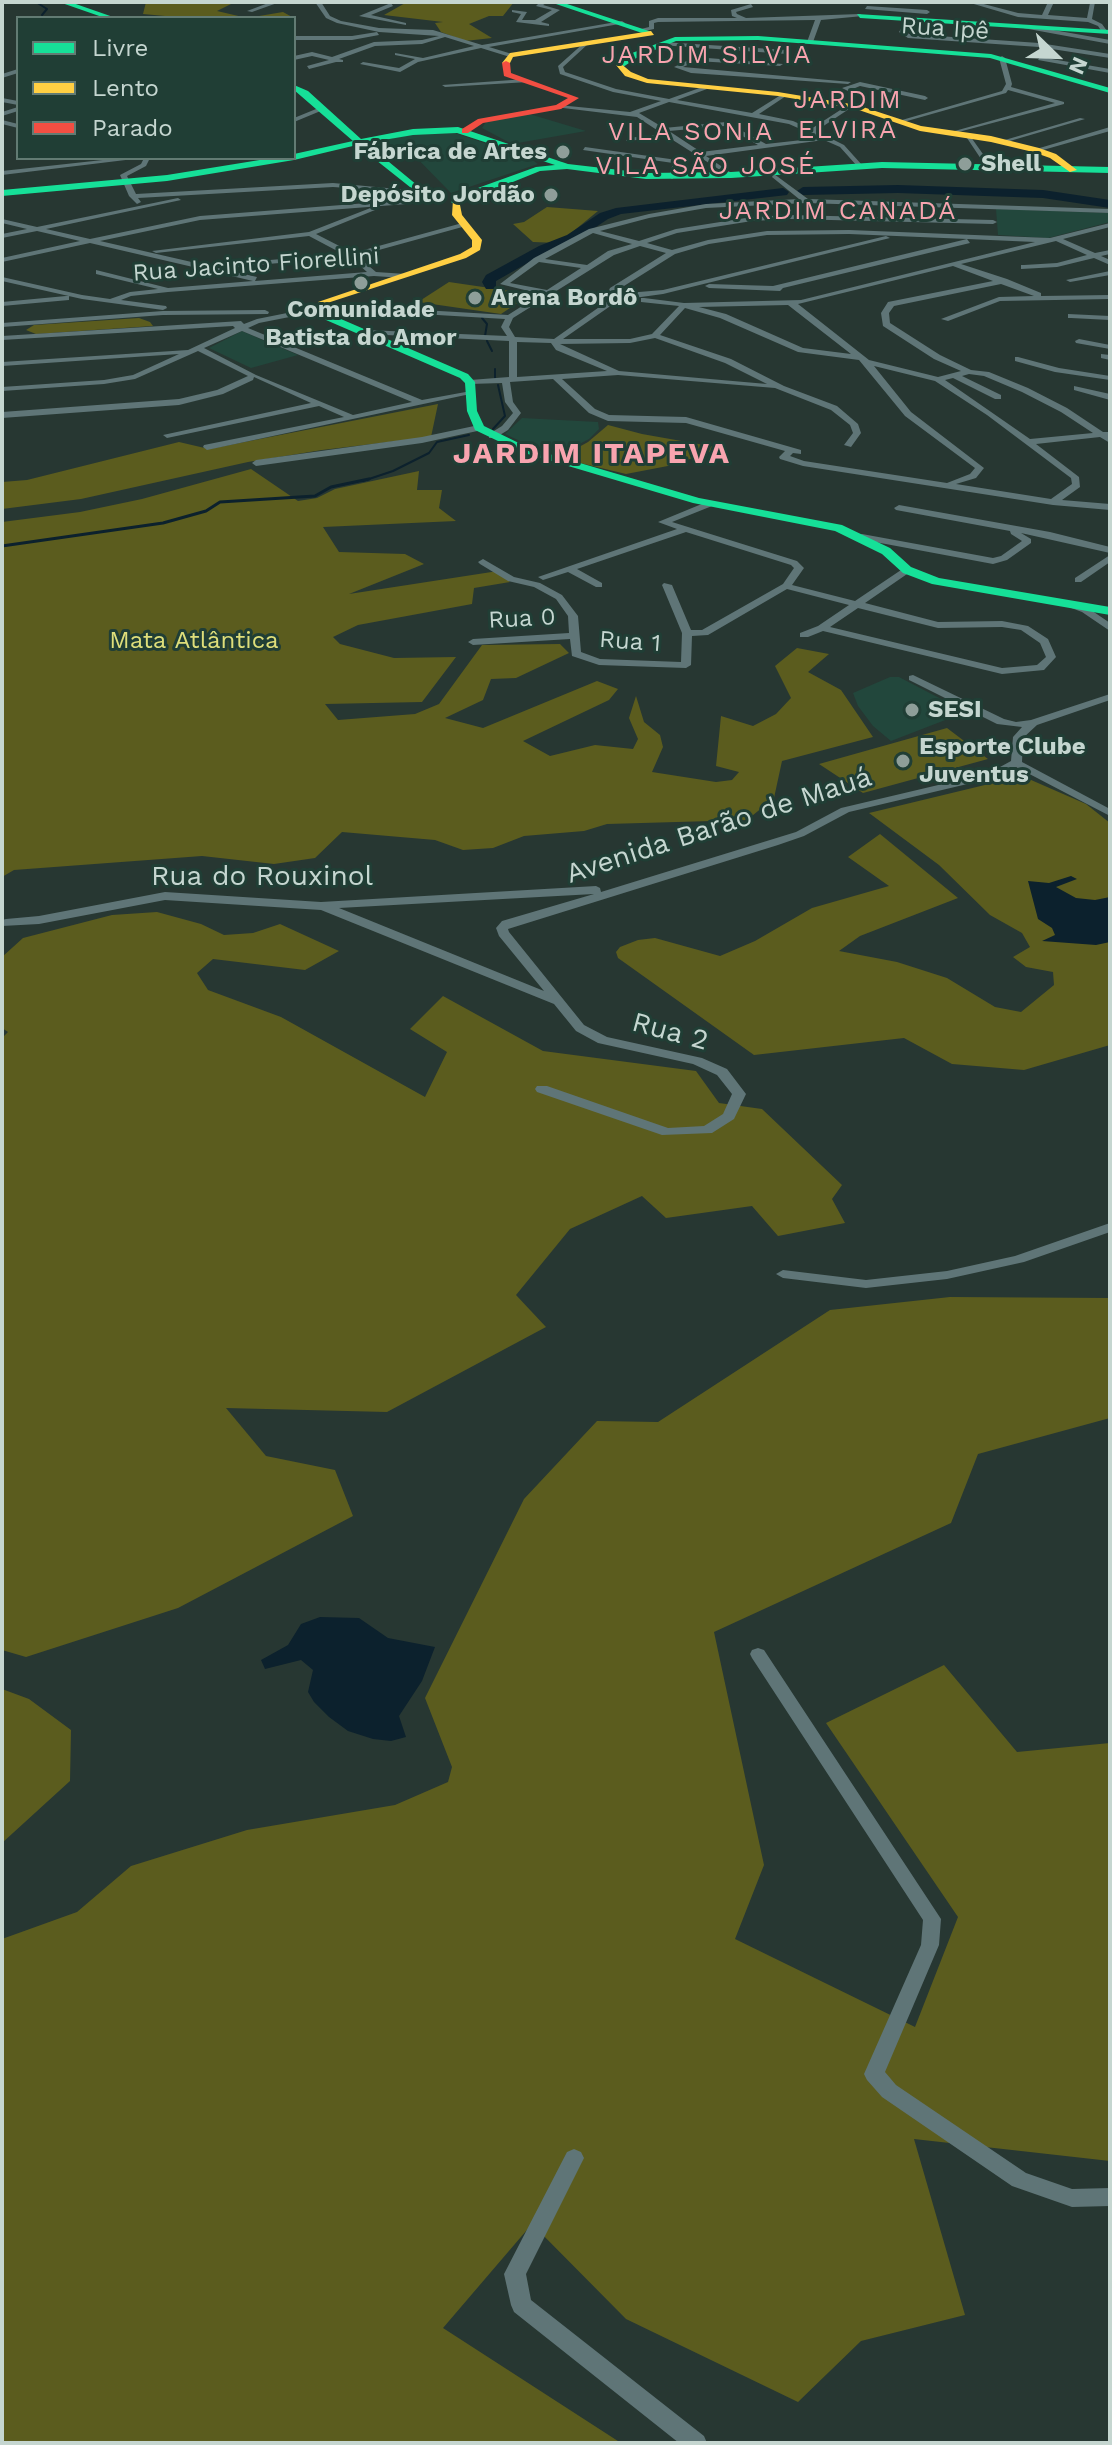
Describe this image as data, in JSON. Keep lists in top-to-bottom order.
{
  "streets": {
    "street": [
      "Rua Ipê",
      "Rua Jacinto Fiorellini",
      "Rua 0",
      "Rua 1",
      "Avenida Barão de Mauá",
      "Rua do Rouxinol",
      "Rua 2"
    ]
  },
  "crossings": [
    ["Rua 0", "Rua 1"],
    ["Avenida Barão de Mauá", "Rua do Rouxinol"],
    ["Avenida Barão de Mauá", "Rua 2"]
  ],
  "districts": [
    "JARDIM SILVIA",
    "JARDIM ELVIRA",
    "VILA SONIA",
    "VILA SÃO JOSÉ",
    "JARDIM CANADÁ",
    "JARDIM ITAPEVA"
  ],
  "parks": ["Mata Atlântica"],
  "places": [
    "Fábrica de Artes",
    "Shell",
    "Depósito Jordão",
    "Comunidade Batista do Amor",
    "Arena Bordô",
    "SESI",
    "Esporte Clube Juventus"
  ],
  "legend": ["Livre", "Lento", "Parado"],
  "north": "bottom right"
}
